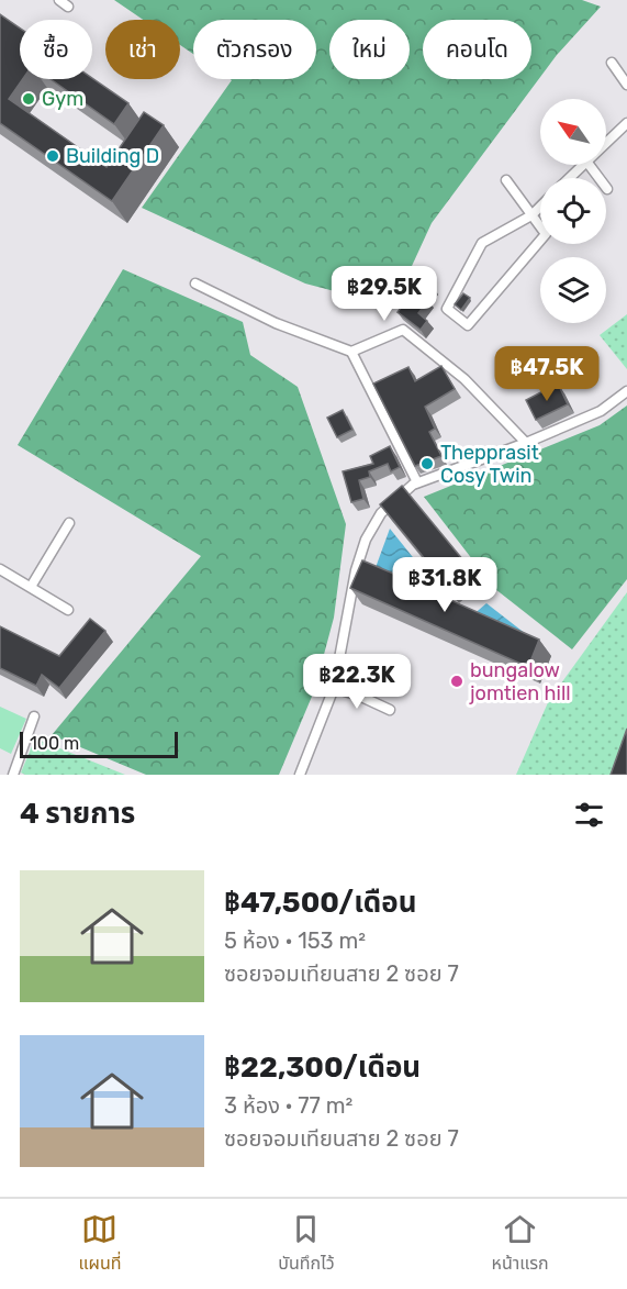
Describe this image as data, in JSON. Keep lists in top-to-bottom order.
{
  "places": [
    "Gym",
    "Building D",
    "Thepprasit Cosy Twin",
    "bungalow jomtien hill"
  ],
  "scale_bar": "100 m",
  "north": "top left",
  "page": {
    "chip": [
      "ซื้อ",
      "เช่า",
      "ตัวกรอง",
      "ใหม่",
      "คอนโด"
    ],
    "price": [
      "฿29.5K",
      "฿47.5K",
      "฿31.8K",
      "฿22.3K"
    ],
    "scale": "100 m",
    "heading": "4 รายการ",
    "list": [
      {
        "name": "฿47,500/เดือน",
        "note": "5 ห้อง · 153 m² · ซอยจอมเทียนสาย 2 ซอย 7"
      },
      {
        "name": "฿22,300/เดือน",
        "note": "3 ห้อง · 77 m² · ซอยจอมเทียนสาย 2 ซอย 7"
      }
    ],
    "tabs": ["แผนที่", "บันทึกไว้", "หน้าแรก"]
  }
}
